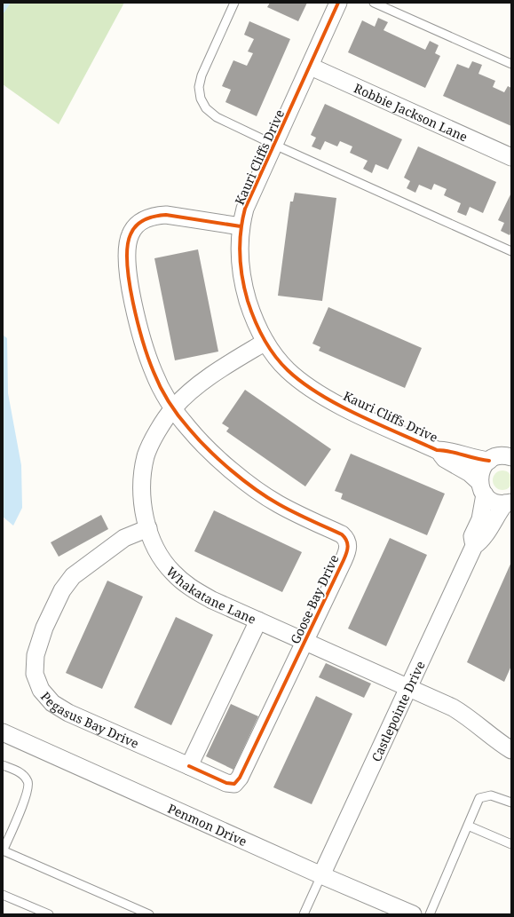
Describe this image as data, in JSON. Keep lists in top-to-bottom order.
{
  "streets": {
    "street": [
      "Robbie Jackson Lane",
      "Kauri Cliffs Drive",
      "Whakatane Lane",
      "Goose Bay Drive",
      "Castlepointe Drive",
      "Pegasus Bay Drive",
      "Penmon Drive"
    ]
  },
  "crossings": [
    ["Robbie Jackson Lane", "Kauri Cliffs Drive"],
    ["Kauri Cliffs Drive", "Whakatane Lane"],
    ["Kauri Cliffs Drive", "Goose Bay Drive"],
    ["Kauri Cliffs Drive", "Castlepointe Drive"],
    ["Whakatane Lane", "Goose Bay Drive"],
    ["Whakatane Lane", "Castlepointe Drive"],
    ["Whakatane Lane", "Pegasus Bay Drive"],
    ["Goose Bay Drive", "Pegasus Bay Drive"],
    ["Castlepointe Drive", "Penmon Drive"]
  ]
}
